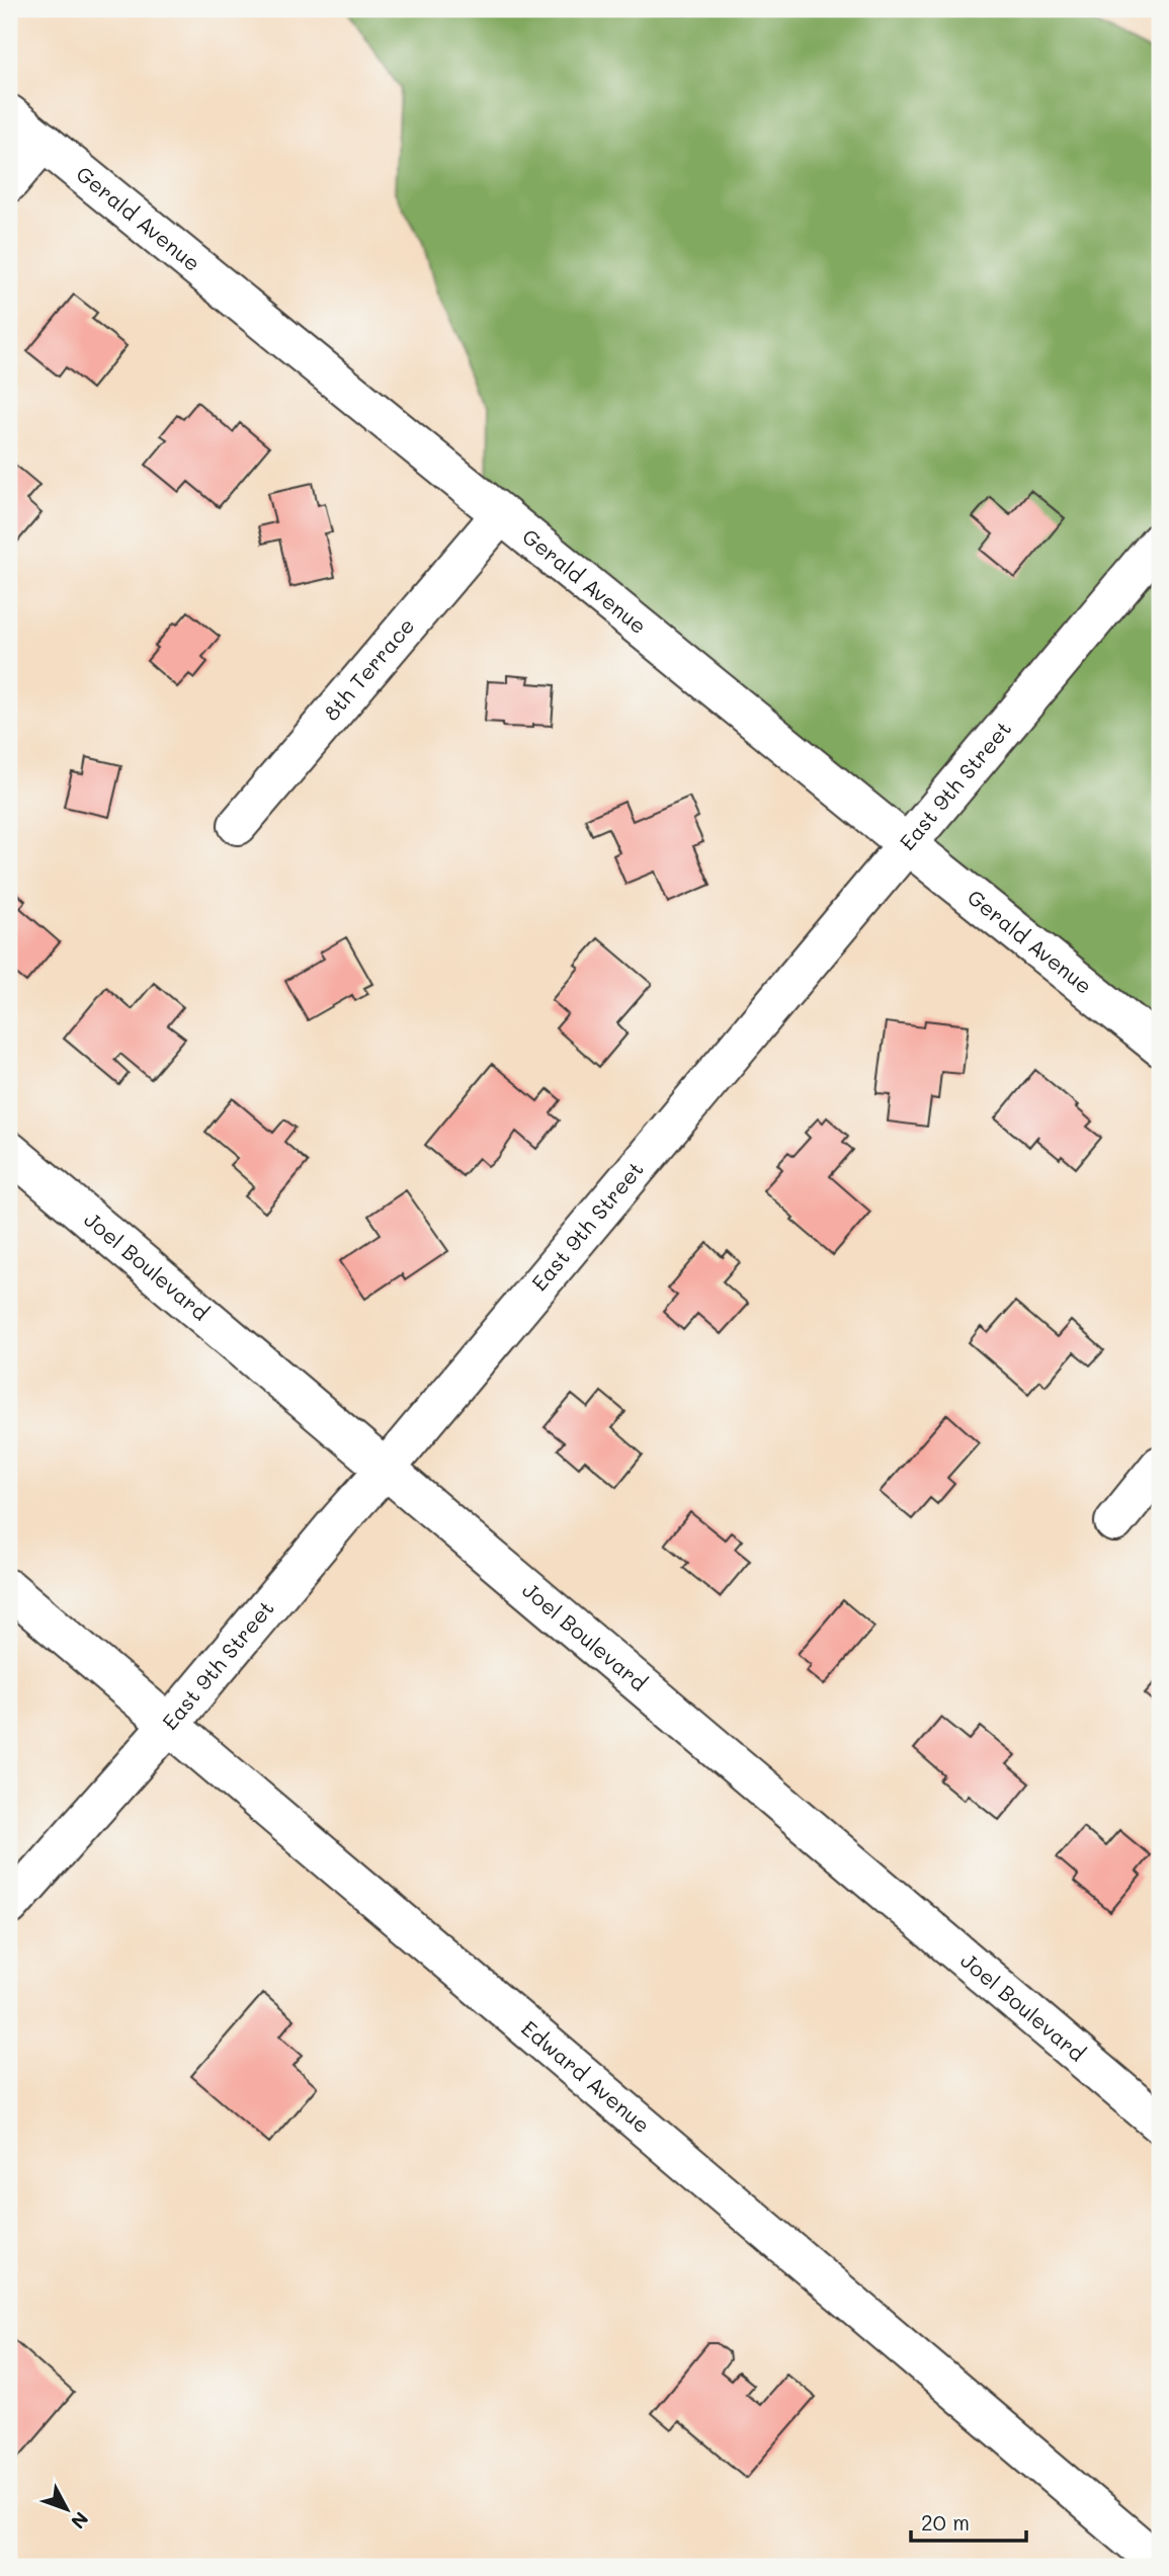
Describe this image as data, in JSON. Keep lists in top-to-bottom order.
{
  "streets": {
    "street": [
      "Gerald Avenue",
      "8th Terrace",
      "East 9th Street",
      "Joel Boulevard",
      "Edward Avenue"
    ]
  },
  "crossings": [
    ["Gerald Avenue", "8th Terrace"],
    ["Gerald Avenue", "East 9th Street"],
    ["East 9th Street", "Joel Boulevard"],
    ["East 9th Street", "Edward Avenue"]
  ],
  "scale_bar": "20 m",
  "north": "bottom right"
}
